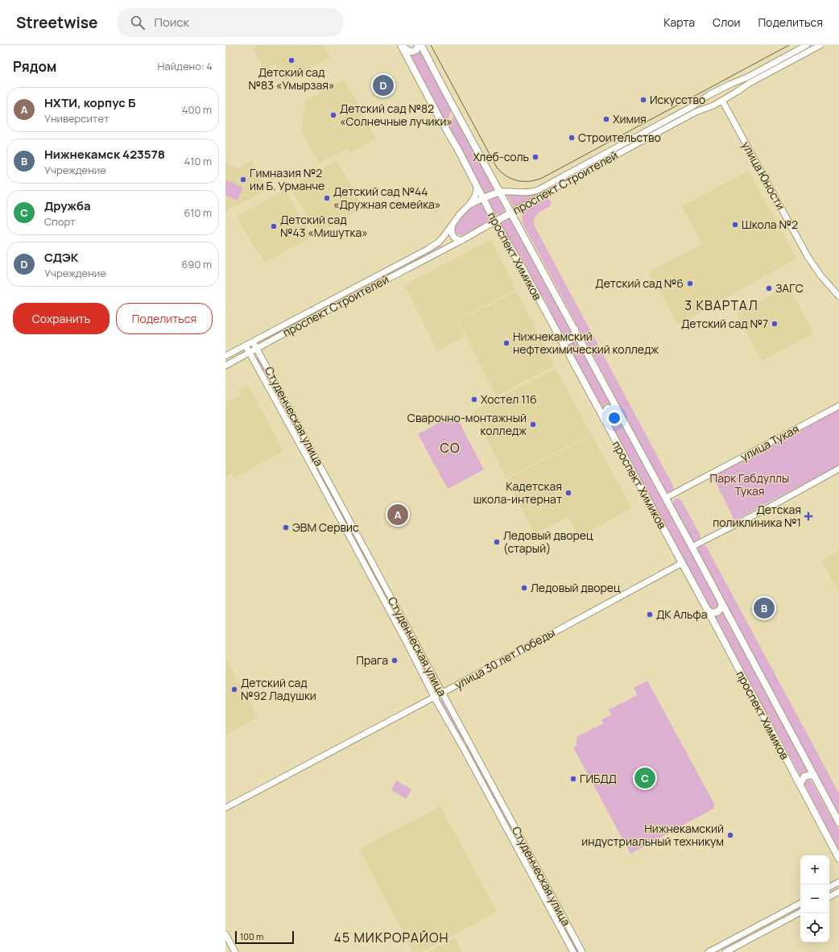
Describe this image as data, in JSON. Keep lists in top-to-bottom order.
{
  "streets": {
    "main road": [
      "улица Юности",
      "проспект Строителей",
      "проспект Химиков",
      "Студенческая улица",
      "улица Тукая",
      "улица 30 лет Победы"
    ]
  },
  "crossings": [
    ["улица Юности", "проспект Строителей"],
    ["проспект Строителей", "проспект Химиков"],
    ["проспект Строителей", "Студенческая улица"],
    ["проспект Химиков", "улица Тукая"],
    ["проспект Химиков", "улица 30 лет Победы"],
    ["Студенческая улица", "улица 30 лет Победы"]
  ],
  "districts": ["3 КВАРТАЛ", "СО", "45 МИКРОРАЙОН"],
  "parks": ["Парк Габдуллы Тукая"],
  "places": {
    "other": [
      "Детский сад №83 «Умырзая»",
      "Искусство",
      "Детский сад №82 «Солнечные лучики»",
      "Химия",
      "Строительство",
      "Хлеб-соль",
      "Гимназия №2 им Б. Урманче",
      "Детский сад №44 «Дружная семейка»",
      "Школа №2",
      "Детский сад №43 «Мишутка»",
      "Детский сад №6",
      "ЗАГС",
      "Детский сад №7",
      "Нижнекамский нефтехимический колледж",
      "Хостел 116",
      "Сварочно-монтажный колледж",
      "Кадетская школа-интернат",
      "ЭВМ Сервис",
      "Ледовый дворец (старый)",
      "Ледовый дворец",
      "ДК Альфа",
      "Прага",
      "Детский сад №92 Ладушки",
      "ГИБДД",
      "Нижнекамский индустриальный техникум"
    ],
    "health": ["Детская поликлиника №1"]
  },
  "scale_bar": "100 m",
  "page": {
    "header": "Streetwise",
    "search": "Поиск",
    "nav": ["Карта", "Слои", "Поделиться"],
    "heading": ["Рядом", "Найдено: 4"],
    "pins": [
      "D",
      "A",
      "B",
      "C"
    ],
    "list": [
      {
        "mark": "A",
        "name": "НХТИ, корпус Б",
        "note": "Университет",
        "value": "400 m"
      },
      {
        "mark": "B",
        "name": "Нижнекамск 423578",
        "note": "Учреждение",
        "value": "410 m"
      },
      {
        "mark": "C",
        "name": "Дружба",
        "note": "Спорт",
        "value": "610 m"
      },
      {
        "mark": "D",
        "name": "СДЭК",
        "note": "Учреждение",
        "value": "690 m"
      }
    ],
    "buttons": ["Сохранить", "Поделиться"],
    "map_buttons": ["+", "−"],
    "scale": "100 m"
  }
}
